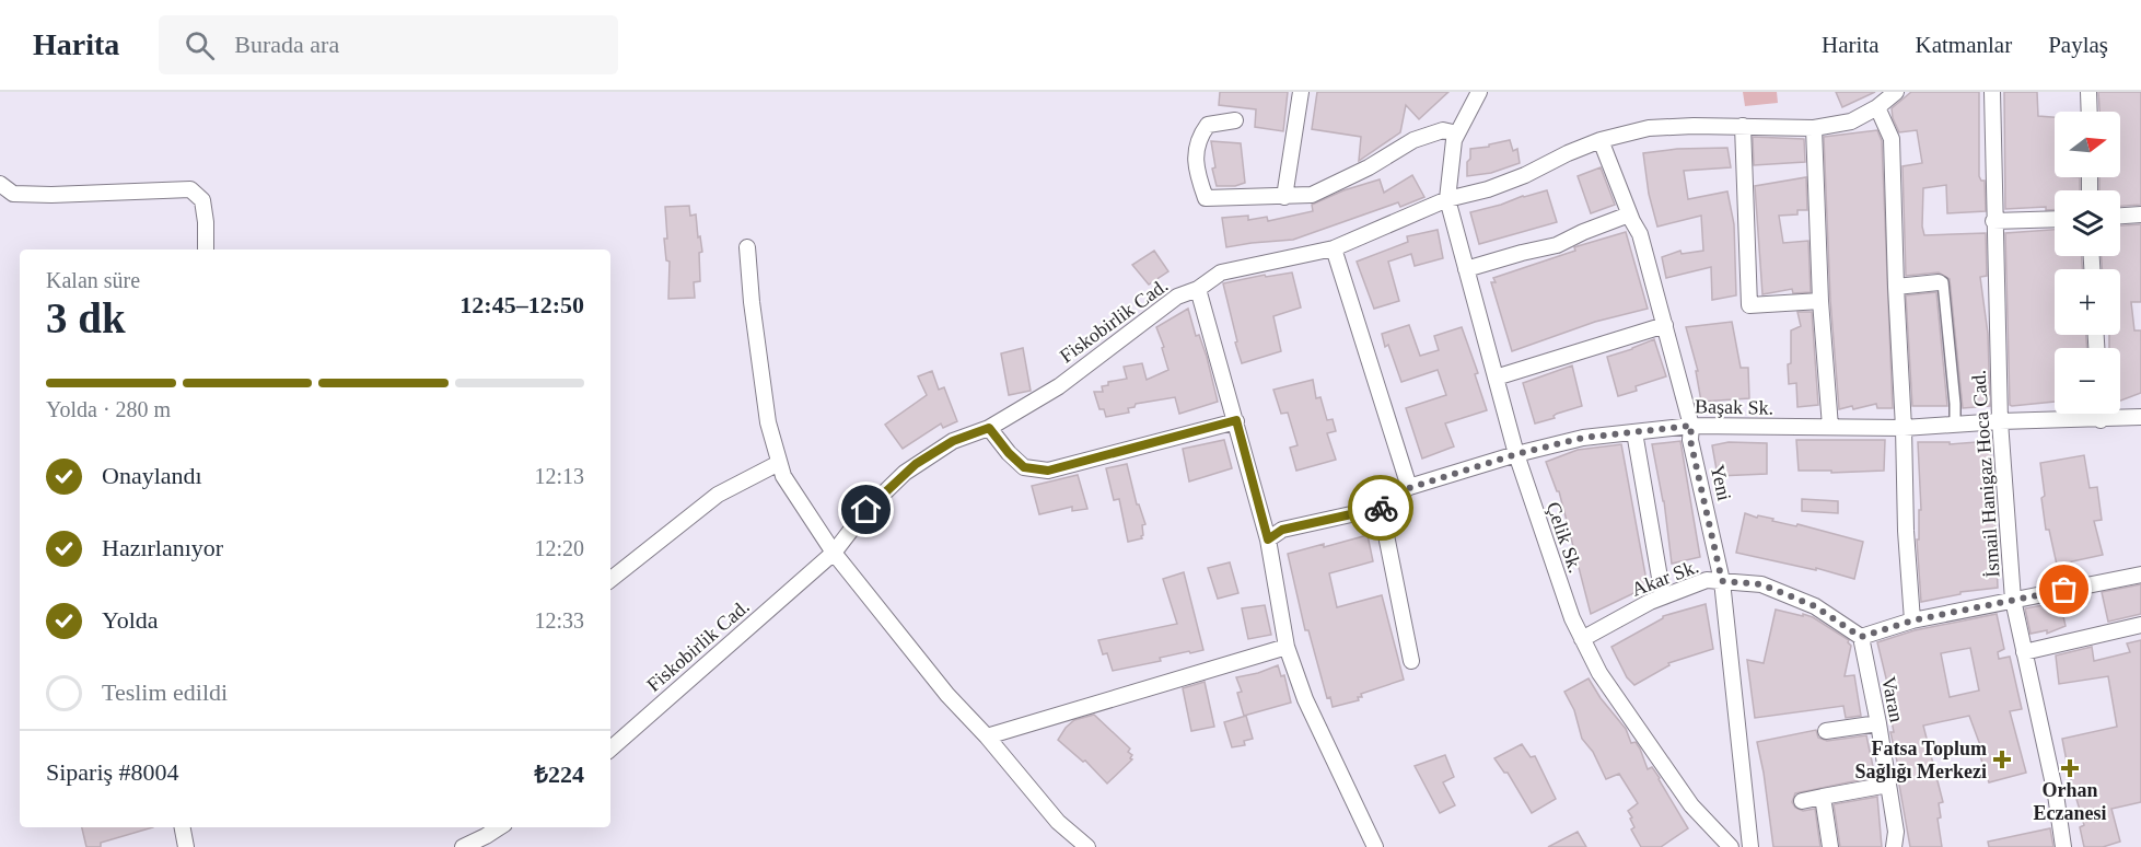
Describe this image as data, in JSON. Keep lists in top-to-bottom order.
{
  "streets": {
    "street": [
      "Fiskobirlik Cad.",
      "Başak Sk.",
      "İsmail Hanigaz Hoca Cad.",
      "Yeni",
      "Çelik Sk.",
      "Akar Sk.",
      "Varan"
    ]
  },
  "crossings": [
    ["Fiskobirlik Cad.", "Yeni"],
    ["Fiskobirlik Cad.", "Çelik Sk."],
    ["Başak Sk.", "İsmail Hanigaz Hoca Cad."],
    ["Başak Sk.", "Yeni"],
    ["Başak Sk.", "Çelik Sk."],
    ["Yeni", "Akar Sk."],
    ["Çelik Sk.", "Akar Sk."],
    ["Akar Sk.", "Varan"]
  ],
  "places": {
    "health": ["Fatsa Toplum Sağlığı Merkezi", "Orhan Eczanesi"]
  },
  "north": "right",
  "page": {
    "header": "Harita",
    "search": "Burada ara",
    "nav": ["Harita", "Katmanlar", "Paylaş"],
    "map_buttons": ["+", "−"],
    "heading": ["3 dk", "Kalan süre", "12:45–12:50"],
    "panel": ["Sipariş #8004", "₺224"],
    "bar": "Yolda · 280 m",
    "list": [
      ["Onaylandı", "12:13"],
      ["Hazırlanıyor", "12:20"],
      ["Yolda", "12:33"],
      "Teslim edildi"
    ]
  }
}
